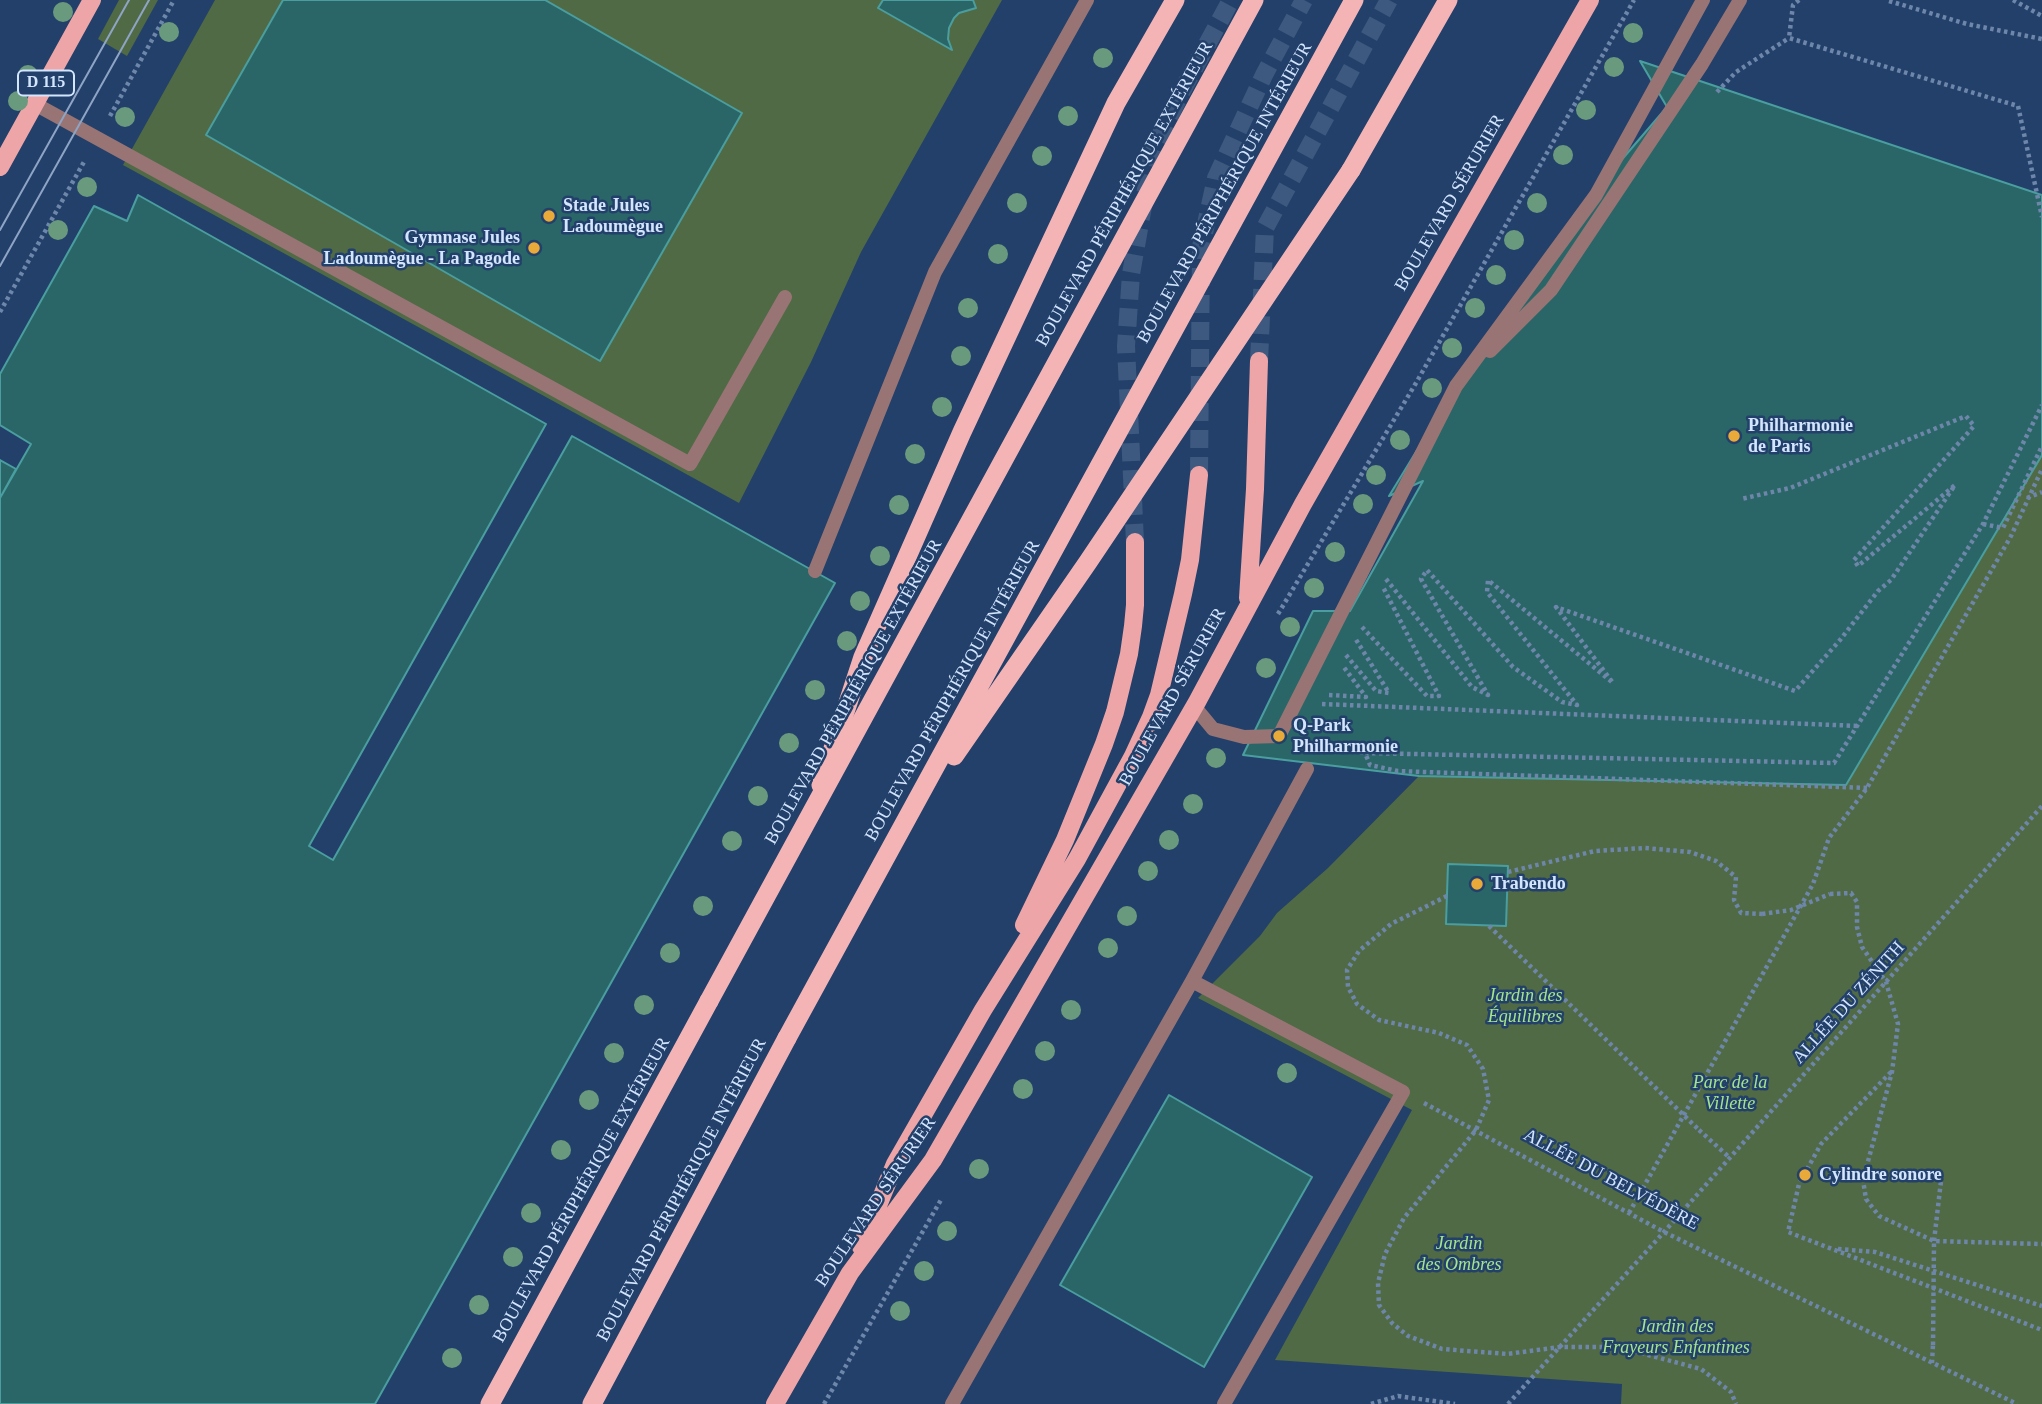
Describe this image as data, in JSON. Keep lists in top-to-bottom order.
{
  "streets": {
    "highway": ["BOULEVARD PÉRIPHÉRIQUE INTÉRIEUR", "BOULEVARD PÉRIPHÉRIQUE EXTÉRIEUR"],
    "main road": ["D 115", "BOULEVARD SÉRURIER"],
    "path": ["ALLÉE DU ZÉNITH", "ALLÉE DU BELVÉDÈRE"]
  },
  "crossings": [
    ["ALLÉE DU ZÉNITH", "ALLÉE DU BELVÉDÈRE"]
  ],
  "parks": [
    "Jardin des Équilibres",
    "Parc de la Villette",
    "Jardin des Ombres",
    "Jardin des Frayeurs Enfantines"
  ],
  "places": [
    "Stade Jules Ladoumègue",
    "Gymnase Jules Ladoumègue - La Pagode",
    "Philharmonie de Paris",
    "Q-Park Philharmonie",
    "Trabendo",
    "Cylindre sonore"
  ]
}
